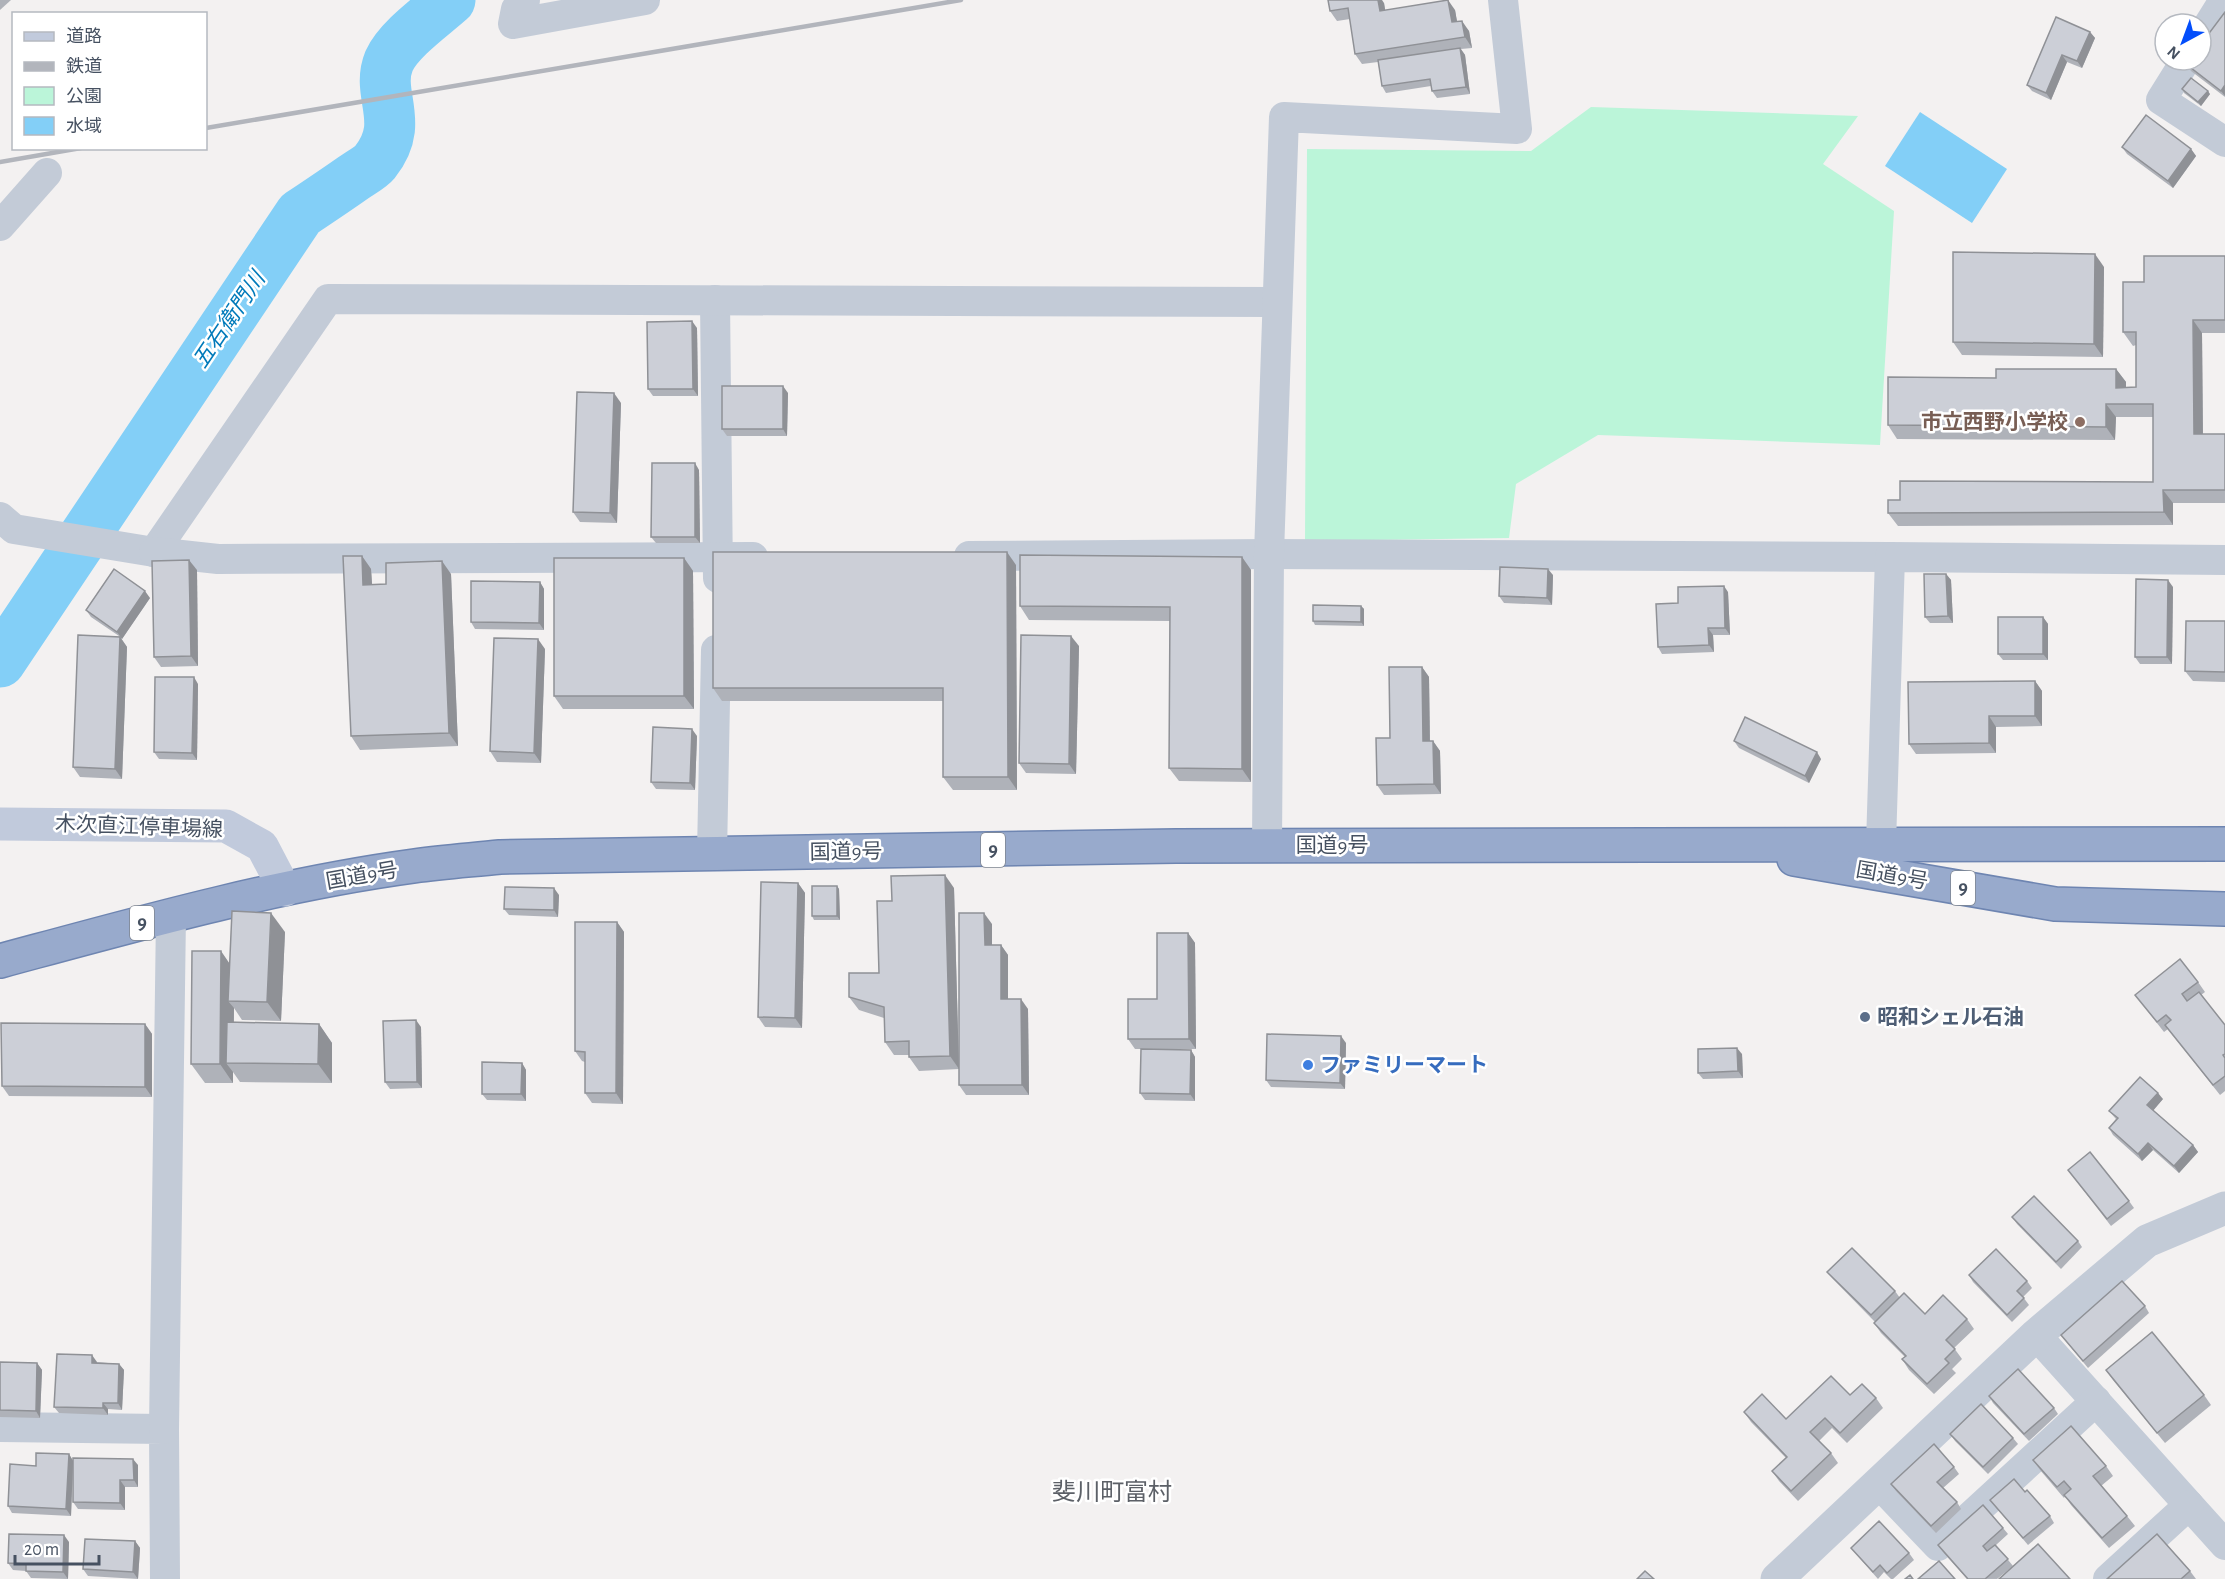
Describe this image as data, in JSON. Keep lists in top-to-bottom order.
{
  "streets": {
    "highway": ["国道9号", "9"],
    "main road": ["木次直江停車場線"]
  },
  "crossings": [
    ["木次直江停車場線", "国道9号"]
  ],
  "districts": ["斐川町富村"],
  "water": ["五右衛門川"],
  "places": ["市立西野小学校", "昭和シェル石油", "ファミリーマート"],
  "legend": [
    "道路",
    "鉄道",
    "公園",
    "水域"
  ],
  "scale_bar": "20 m",
  "north": "bottom left"
}
